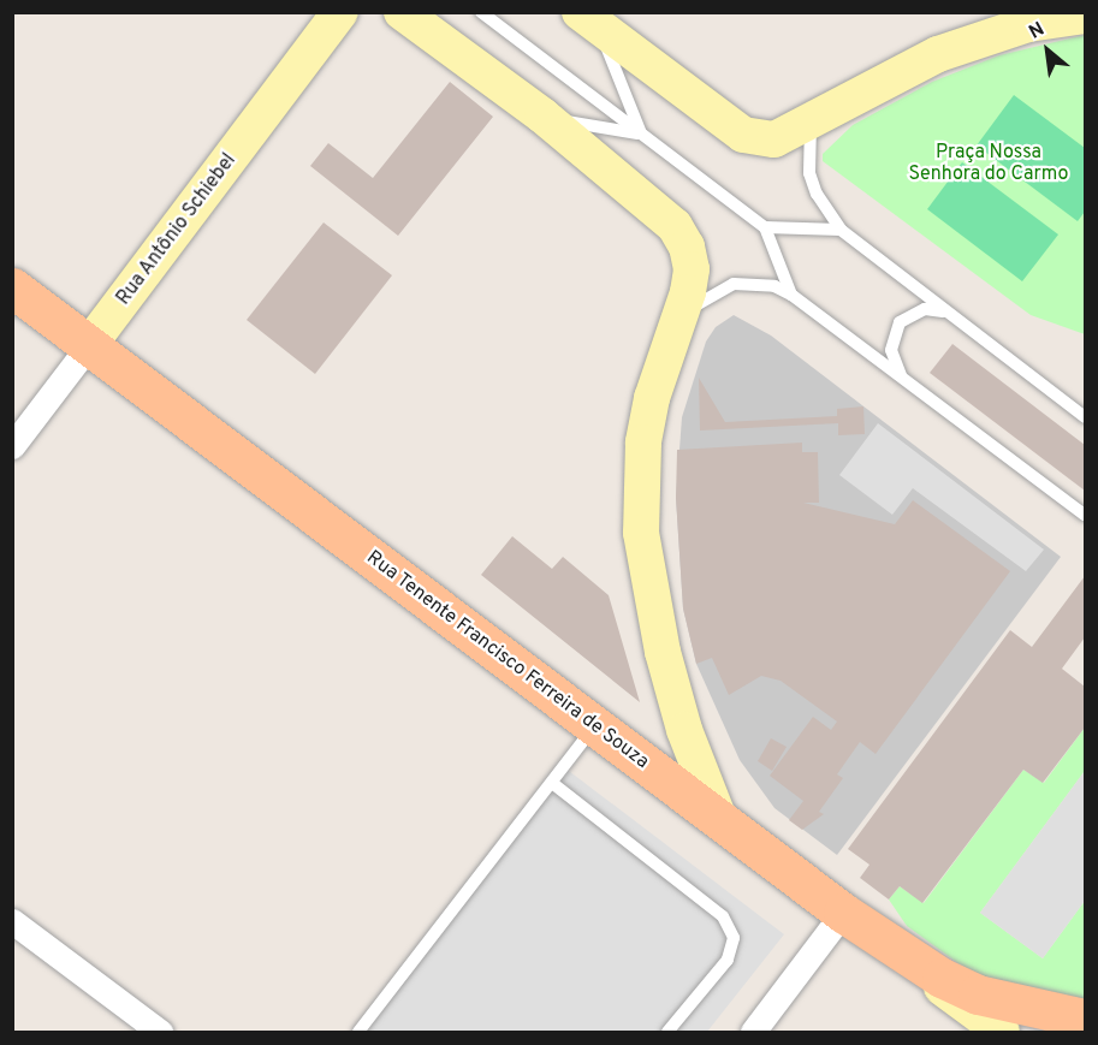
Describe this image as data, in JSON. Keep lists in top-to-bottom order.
{
  "streets": {
    "main road": ["Rua Tenente Francisco Ferreira de Souza"],
    "street": ["Rua Antônio Schiebel"]
  },
  "crossings": [
    ["Rua Antônio Schiebel", "Rua Tenente Francisco Ferreira de Souza"]
  ],
  "parks": ["Praça Nossa Senhora do Carmo"],
  "north": "top left"
}
